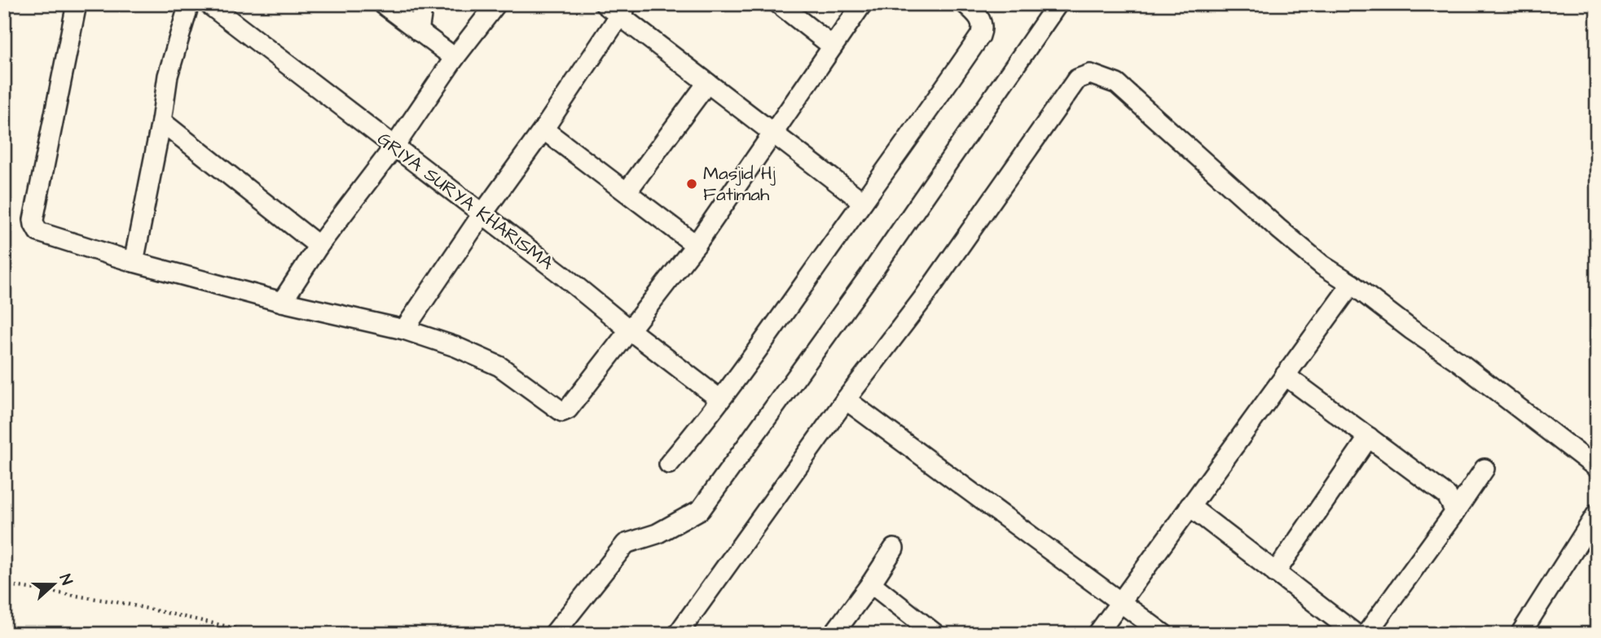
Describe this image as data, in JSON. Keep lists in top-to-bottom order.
{
  "streets": {
    "street": ["GRIYA SURYA KHARISMA"]
  },
  "places": ["Masjid Hj Fatimah"],
  "north": "right"
}
